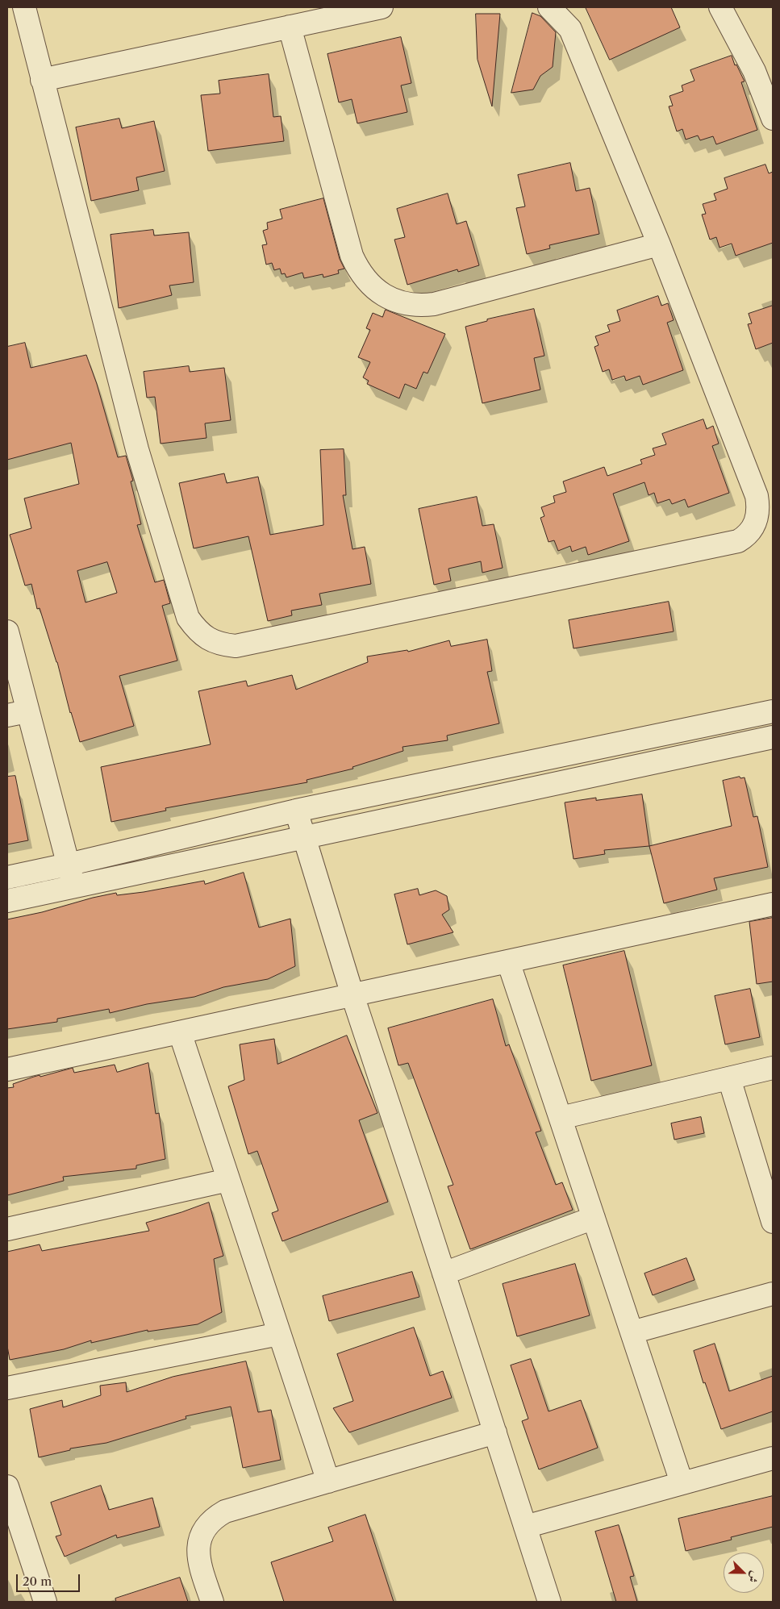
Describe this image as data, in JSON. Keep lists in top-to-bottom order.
{
  "scale_bar": "20 m",
  "north": "bottom right"
}
